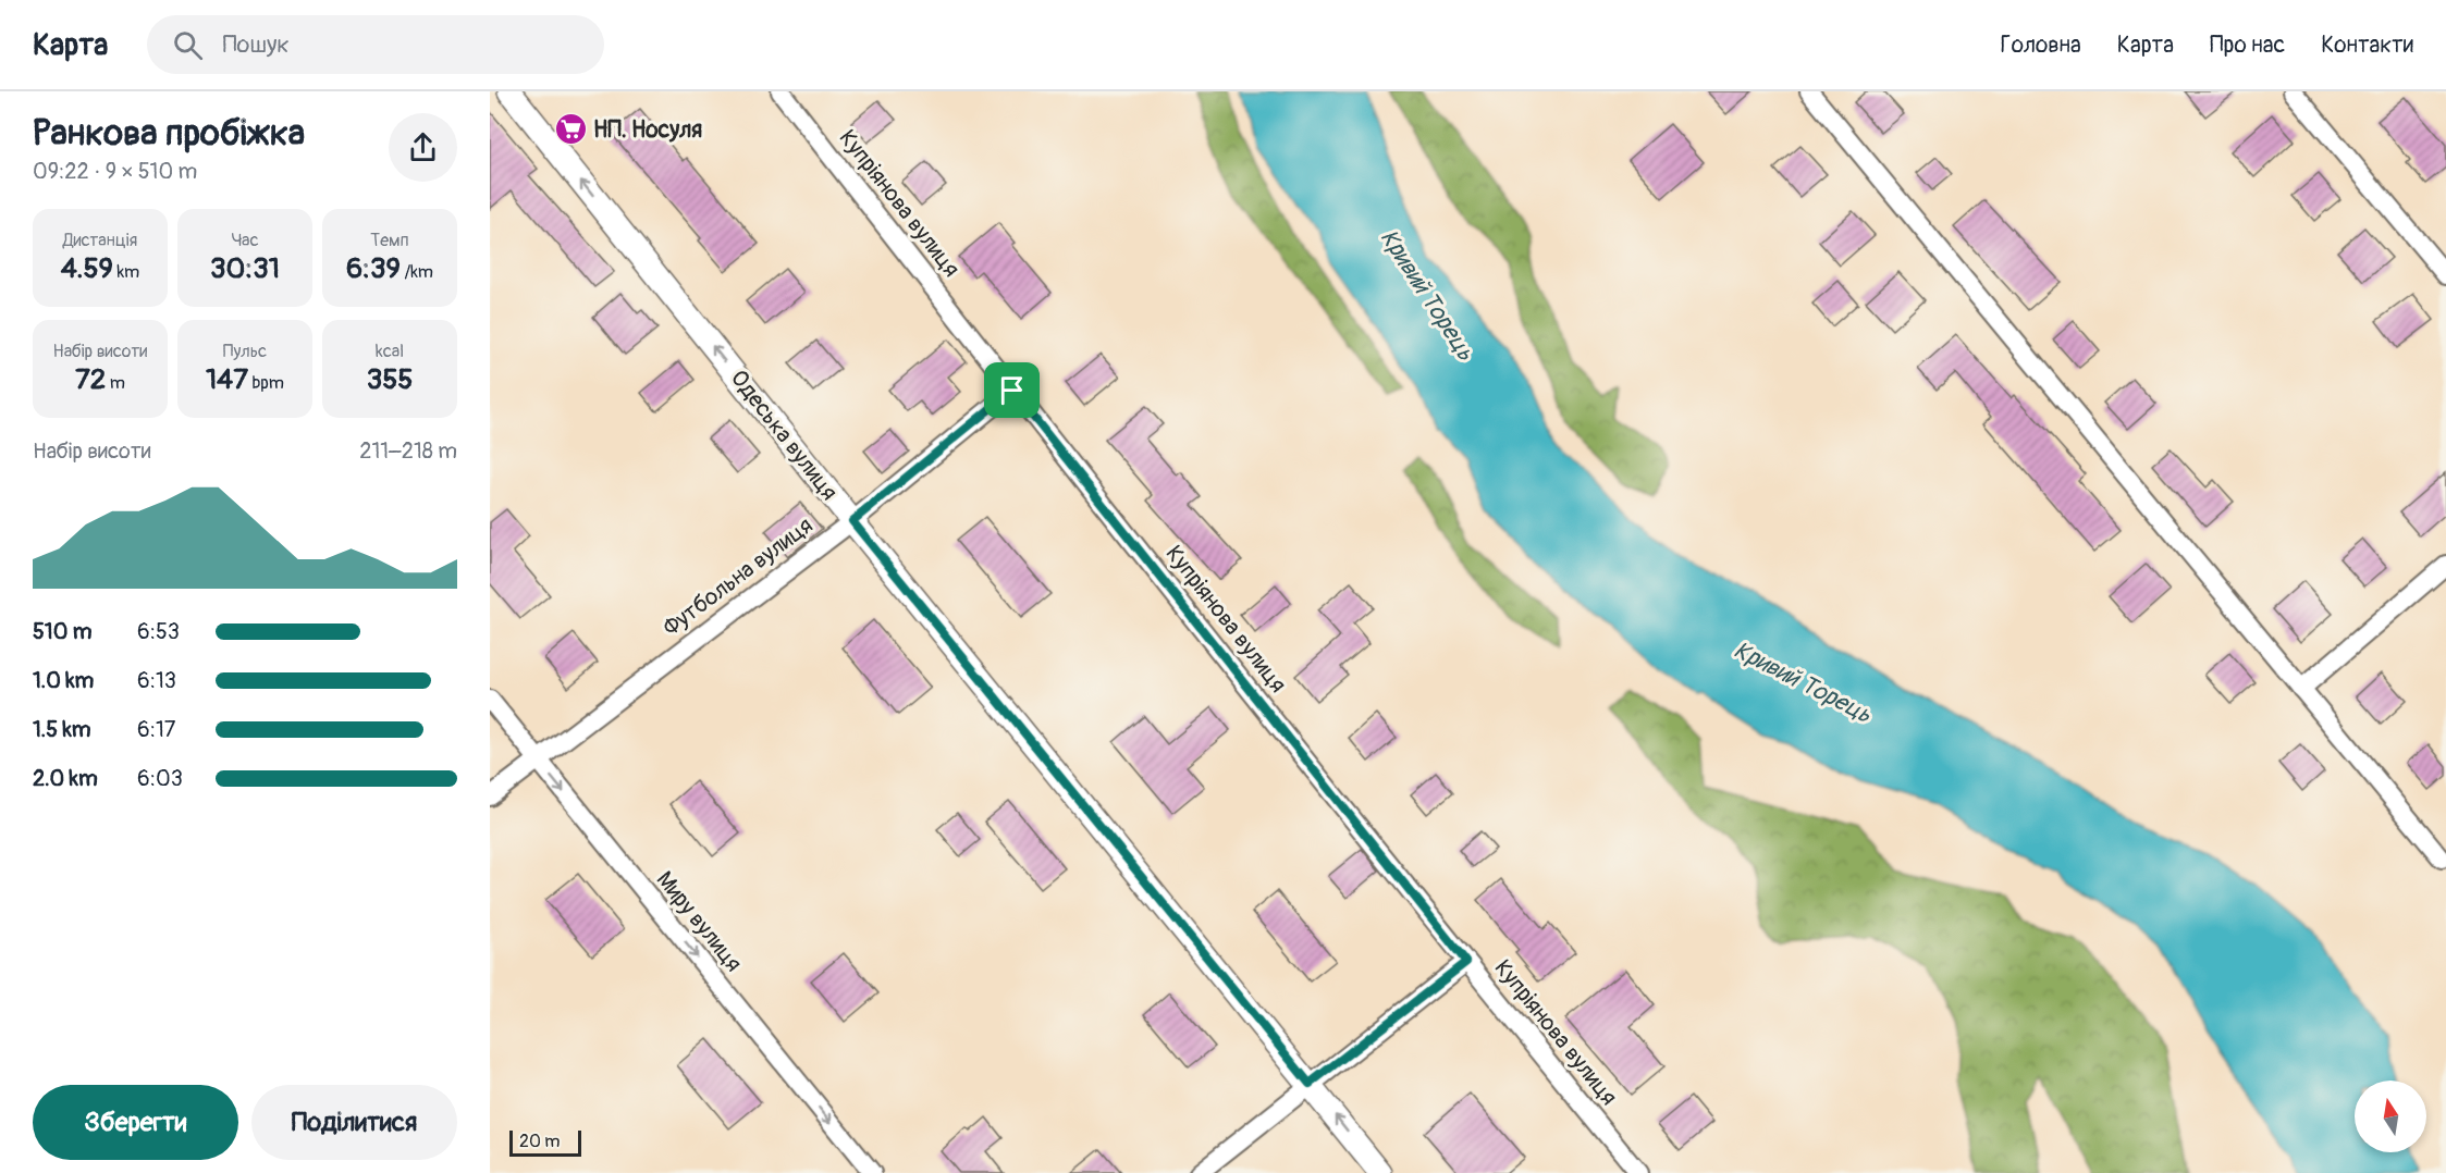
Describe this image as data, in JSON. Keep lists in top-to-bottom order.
{
  "streets": {
    "street": [
      "Купріянова вулиця",
      "Одеська вулиця",
      "Футбольна вулиця",
      "Миру вулиця"
    ]
  },
  "crossings": [
    ["Купріянова вулиця", "Футбольна вулиця"],
    ["Одеська вулиця", "Футбольна вулиця"],
    ["Футбольна вулиця", "Миру вулиця"]
  ],
  "one_way": ["Одеська вулиця", "Миру вулиця"],
  "water": ["Кривий Торець"],
  "places": {
    "supermarket": ["НП. Носуля"]
  },
  "scale_bar": "20 m",
  "north": "top",
  "page": {
    "header": "Карта",
    "search": "Пошук",
    "nav": [
      "Головна",
      "Карта",
      "Про нас",
      "Контакти"
    ],
    "heading": ["Ранкова пробіжка", "09:22 · 9 × 510 m"],
    "stats": [
      ["Дистанція", "4.59 km"],
      ["Час", "30:31"],
      ["Темп", "6:39 /km"],
      ["Набір висоти", "72 m"],
      ["Пульс", "147 bpm"],
      ["kcal", "355"]
    ],
    "chart": ["Набір висоти", "211–218 m"],
    "list": [
      {
        "name": "510 m",
        "note": "6:53"
      },
      {
        "name": "1.0 km",
        "note": "6:13"
      },
      {
        "name": "1.5 km",
        "note": "6:17"
      },
      {
        "name": "2.0 km",
        "note": "6:03"
      }
    ],
    "buttons": ["Зберегти", "Поділитися"],
    "scale": "20 m"
  }
}
